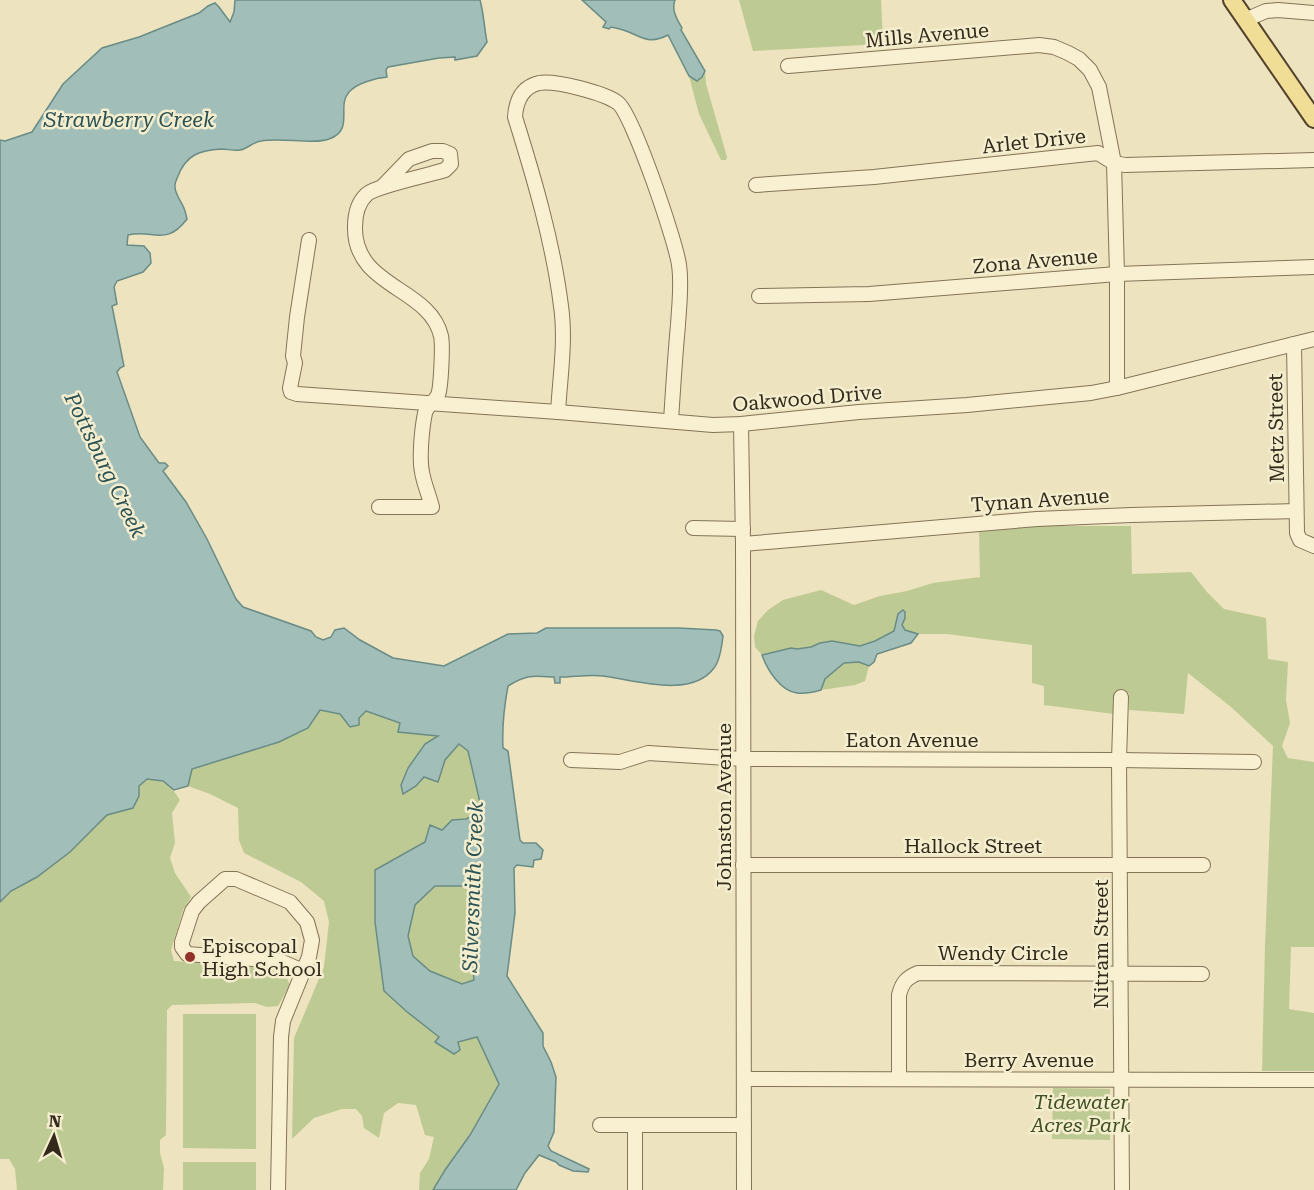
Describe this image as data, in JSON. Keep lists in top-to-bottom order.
{
  "streets": {
    "street": [
      "Mills Avenue",
      "Arlet Drive",
      "Zona Avenue",
      "Oakwood Drive",
      "Metz Street",
      "Tynan Avenue",
      "Eaton Avenue",
      "Johnston Avenue",
      "Hallock Street",
      "Nitram Street",
      "Wendy Circle",
      "Berry Avenue"
    ]
  },
  "crossings": [
    ["Mills Avenue", "Arlet Drive"],
    ["Oakwood Drive", "Metz Street"],
    ["Oakwood Drive", "Johnston Avenue"],
    ["Metz Street", "Tynan Avenue"],
    ["Tynan Avenue", "Johnston Avenue"],
    ["Eaton Avenue", "Johnston Avenue"],
    ["Eaton Avenue", "Nitram Street"],
    ["Johnston Avenue", "Hallock Street"],
    ["Johnston Avenue", "Berry Avenue"],
    ["Hallock Street", "Nitram Street"],
    ["Nitram Street", "Wendy Circle"],
    ["Nitram Street", "Berry Avenue"],
    ["Wendy Circle", "Berry Avenue"]
  ],
  "water": ["Strawberry Creek", "Pottsburg Creek", "Silversmith Creek"],
  "parks": ["Tidewater Acres Park"],
  "places": ["Episcopal High School"],
  "north": "top"
}
